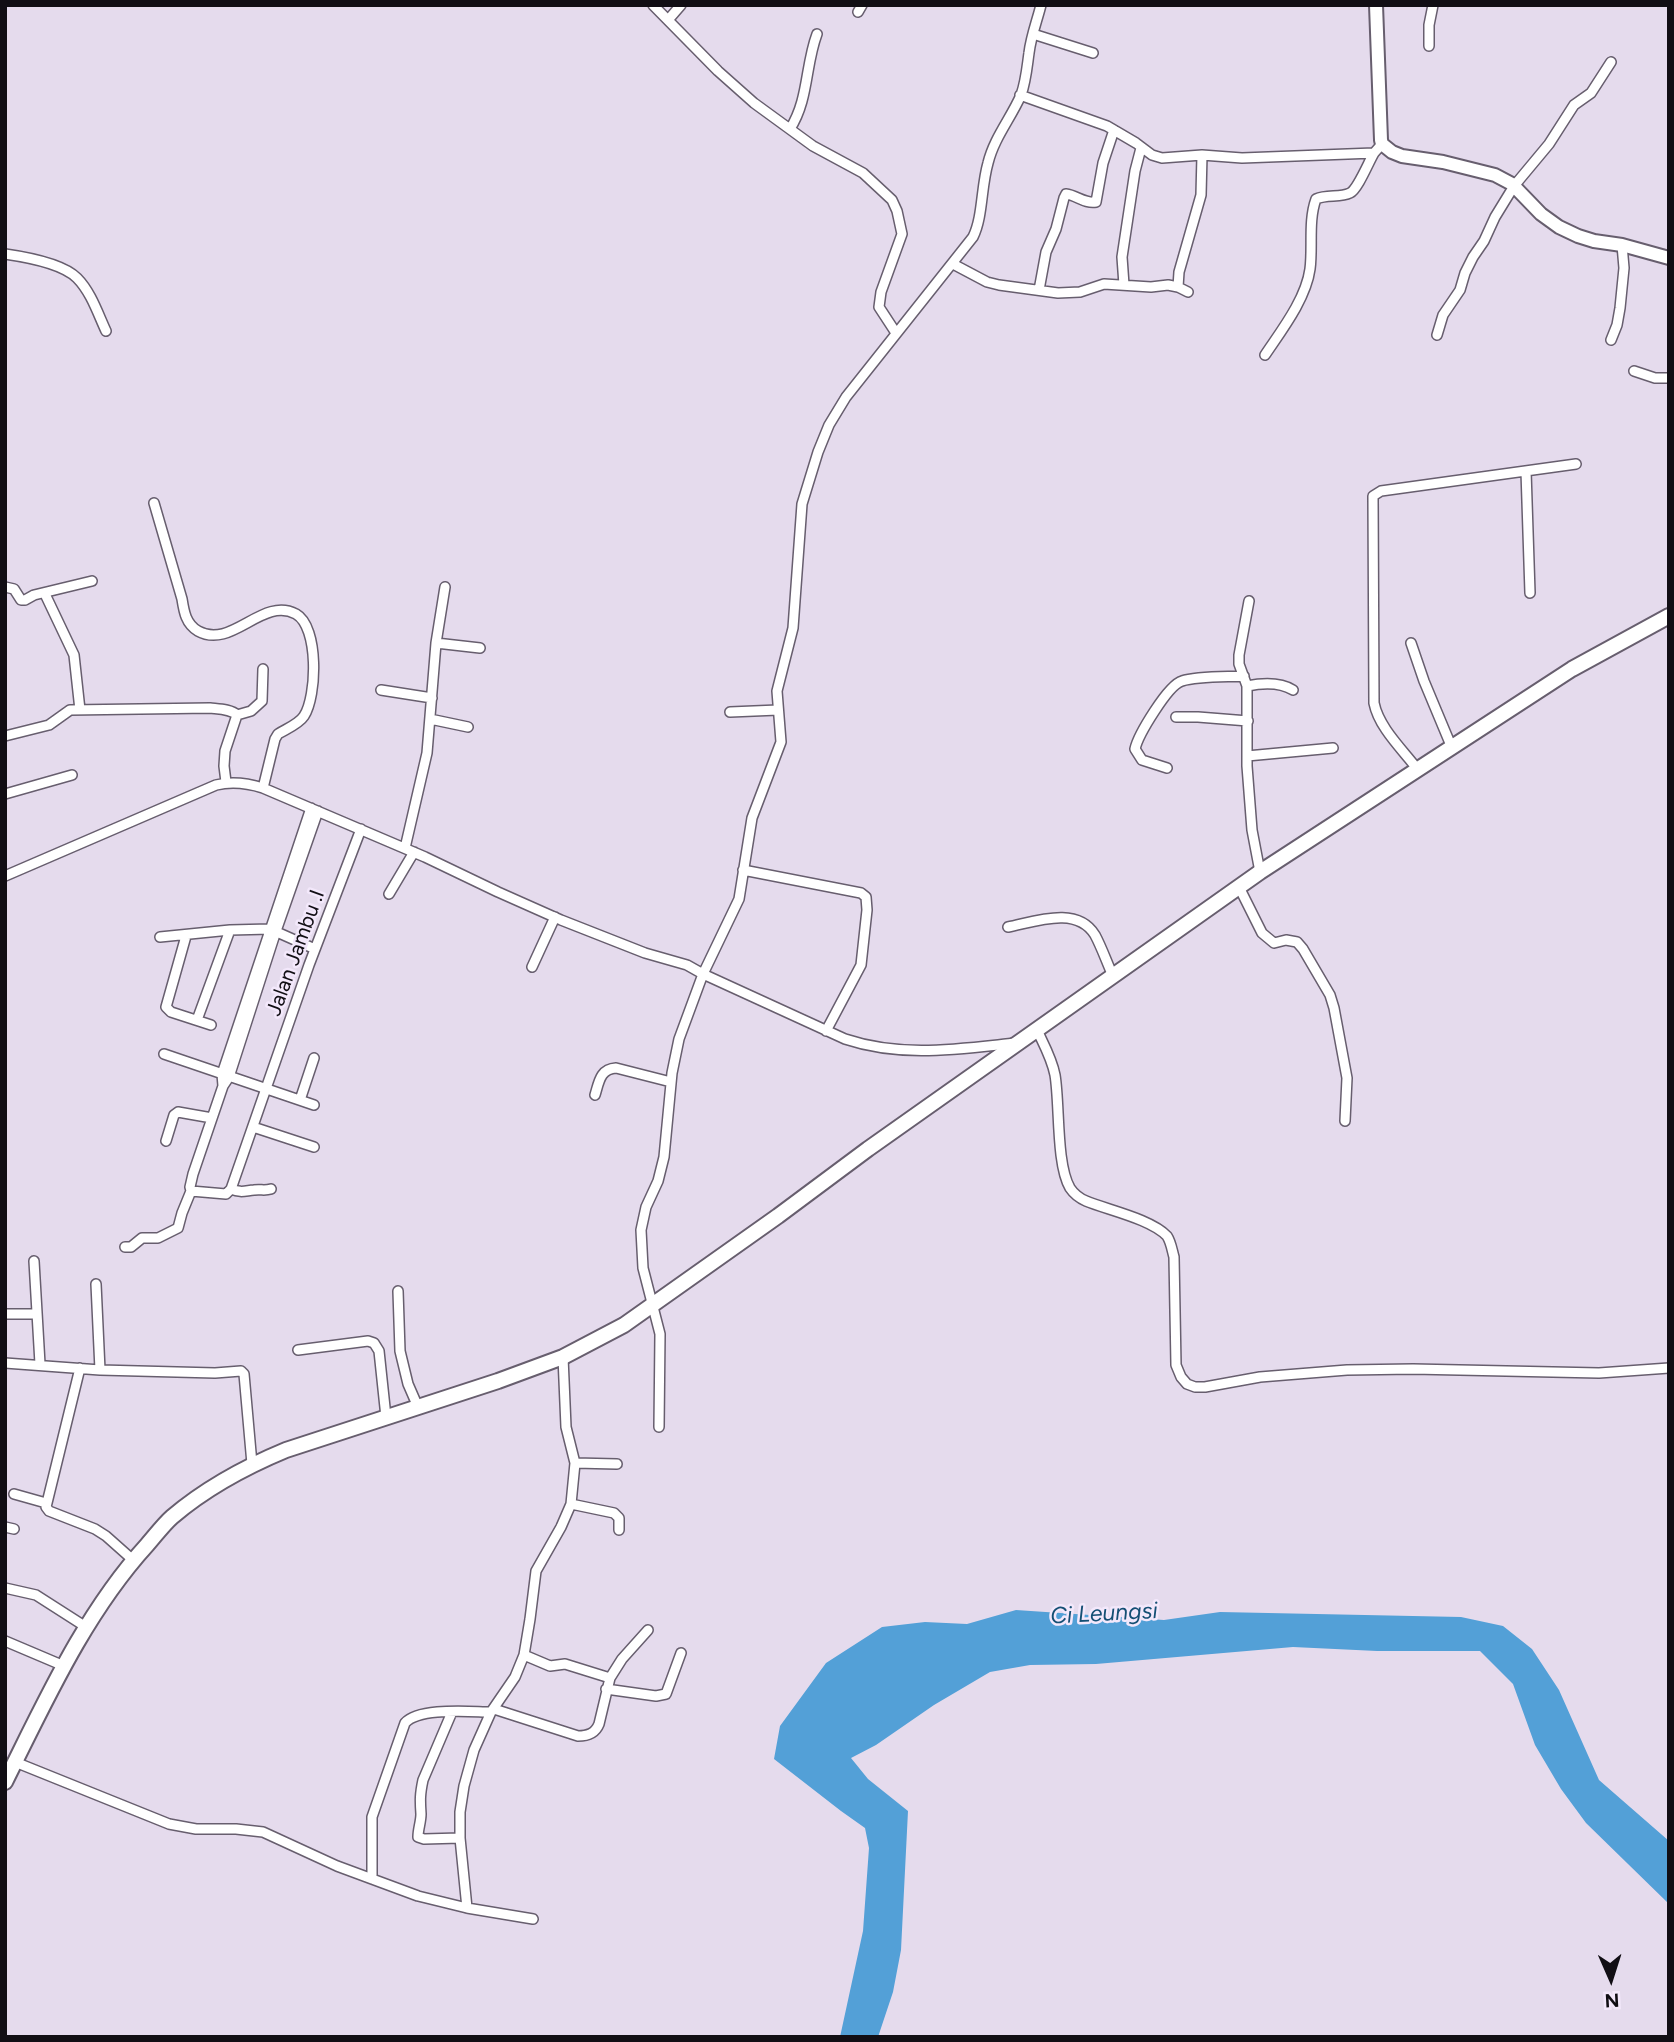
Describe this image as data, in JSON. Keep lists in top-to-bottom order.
{
  "streets": {
    "street": ["Jalan Jambu .I"]
  },
  "water": ["Ci Leungsi"],
  "north": "bottom"
}
